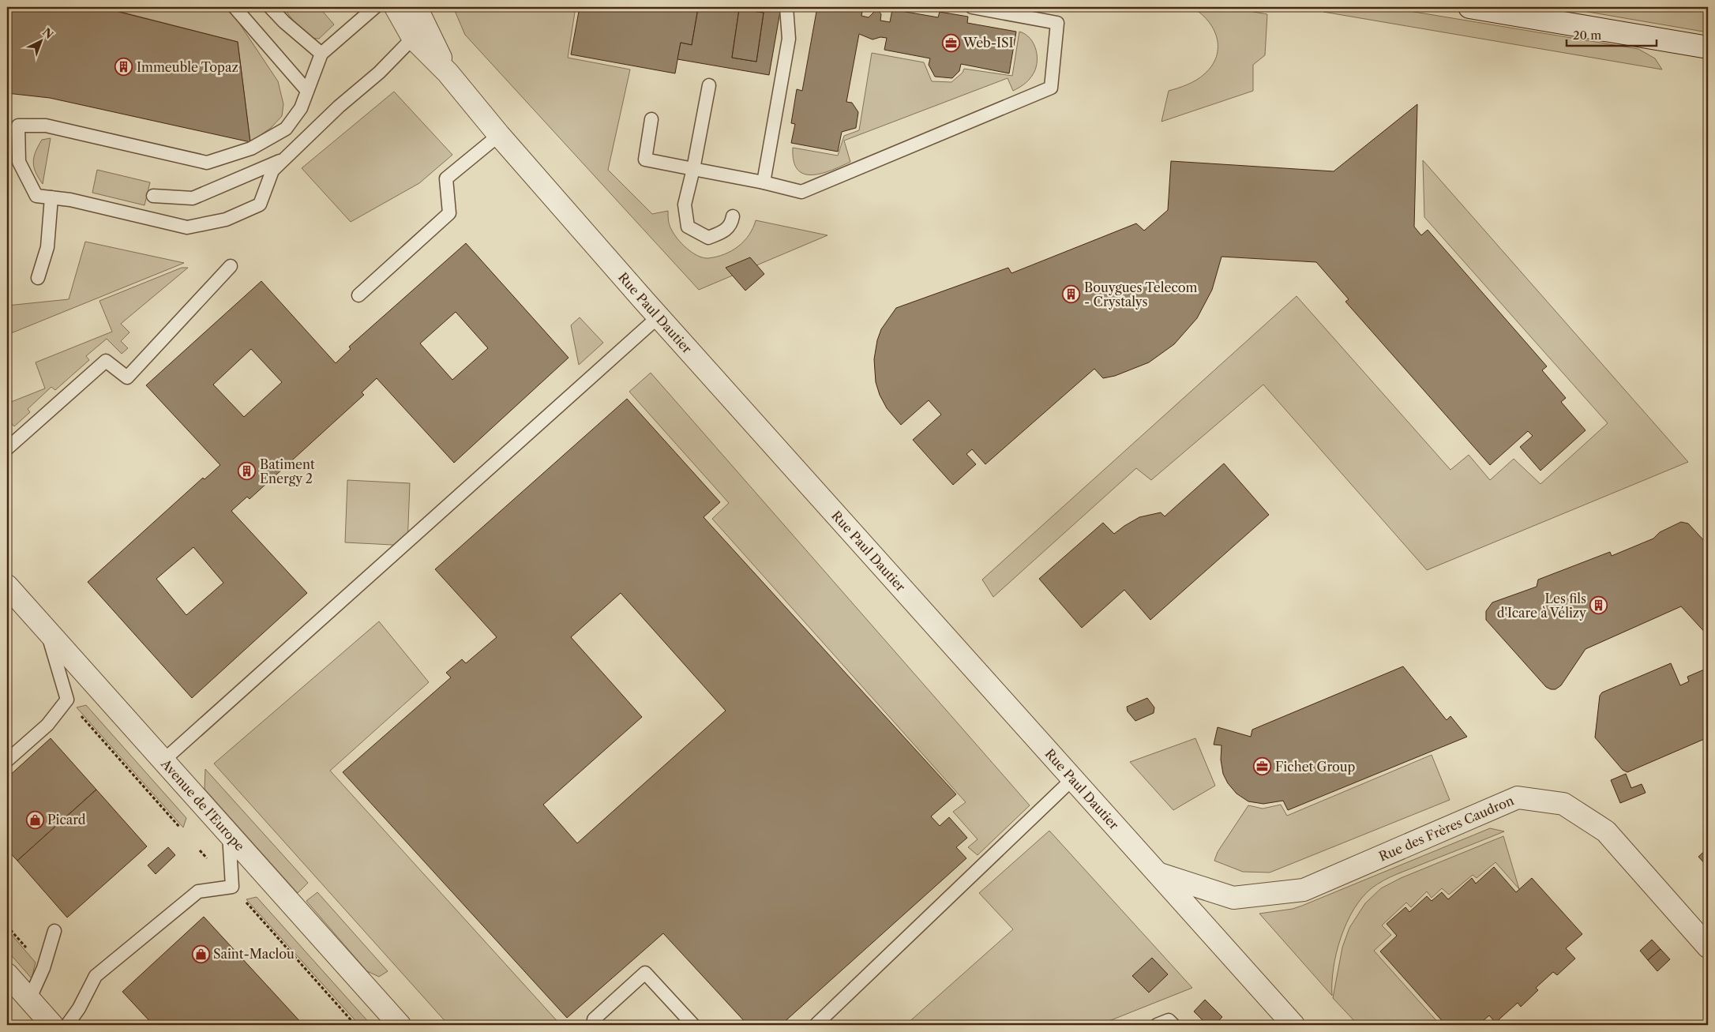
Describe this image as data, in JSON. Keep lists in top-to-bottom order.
{
  "streets": {
    "street": ["Rue Paul Dautier", "Avenue de l'Europe", "Rue des Frères Caudron"]
  },
  "crossings": [
    ["Rue Paul Dautier", "Rue des Frères Caudron"]
  ],
  "places": {
    "office": ["Web-ISI", "Fichet Group"],
    "building": [
      "Immeuble Topaz",
      "Bouygues Telecom - Crystalys",
      "Batiment Energy 2",
      "Les fils d'Icare à Vélizy"
    ],
    "shop": ["Picard", "Saint-Maclou"]
  },
  "scale_bar": "20 m",
  "north": "top right"
}
